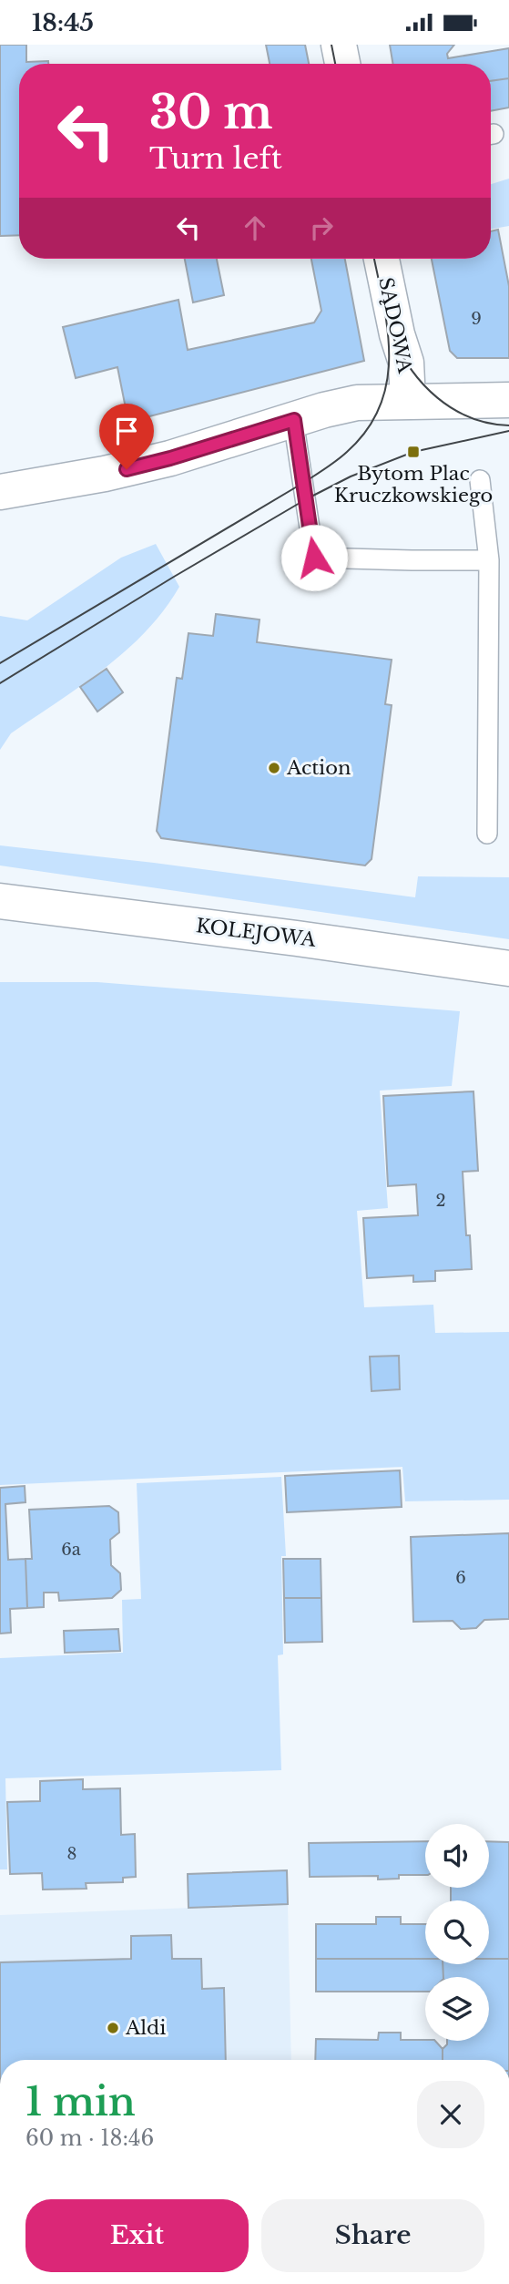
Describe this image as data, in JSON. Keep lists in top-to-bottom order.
{
  "streets": {
    "main road": ["SĄDOWA", "KOLEJOWA"]
  },
  "places": {
    "transit": ["Bytom Plac Kruczkowskiego"],
    "other": ["Action", "Aldi"]
  },
  "house_numbers": [
    "9",
    "2",
    "6a",
    "6",
    "8"
  ],
  "page": {
    "status": "18:45",
    "turn": ["30 m", "Turn left"],
    "heading": ["1 min", "60 m · 18:46"],
    "buttons": ["Exit", "Share"]
  }
}
